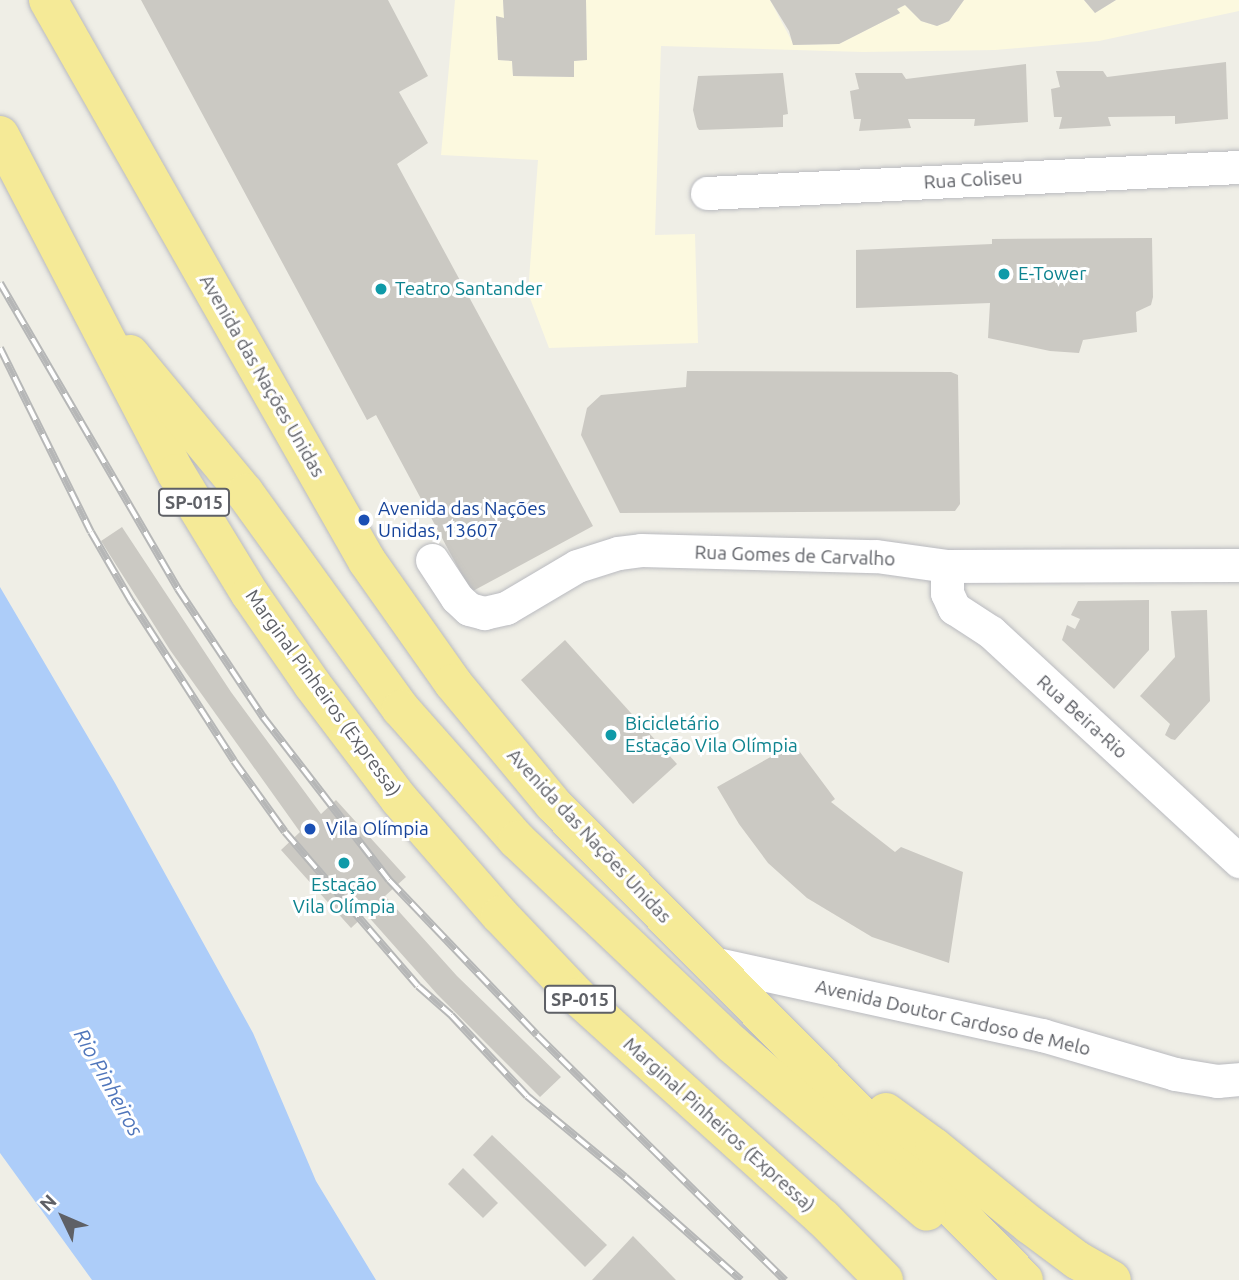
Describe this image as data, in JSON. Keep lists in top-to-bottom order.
{
  "streets": {
    "highway": ["Avenida das Nações Unidas", "SP-015", "Marginal Pinheiros (Expressa)"],
    "street": [
      "Rua Coliseu",
      "Rua Gomes de Carvalho",
      "Rua Beira-Rio",
      "Avenida Doutor Cardoso de Melo"
    ]
  },
  "crossings": [
    ["Avenida das Nações Unidas", "Avenida Doutor Cardoso de Melo"],
    ["Rua Gomes de Carvalho", "Rua Beira-Rio"]
  ],
  "water": ["Rio Pinheiros"],
  "places": [
    "E-Tower",
    "Teatro Santander",
    "Avenida das Nações Unidas, 13607",
    "Bicicletário Estação Vila Olímpia",
    "Vila Olímpia",
    "Estação Vila Olímpia"
  ],
  "north": "top left"
}
